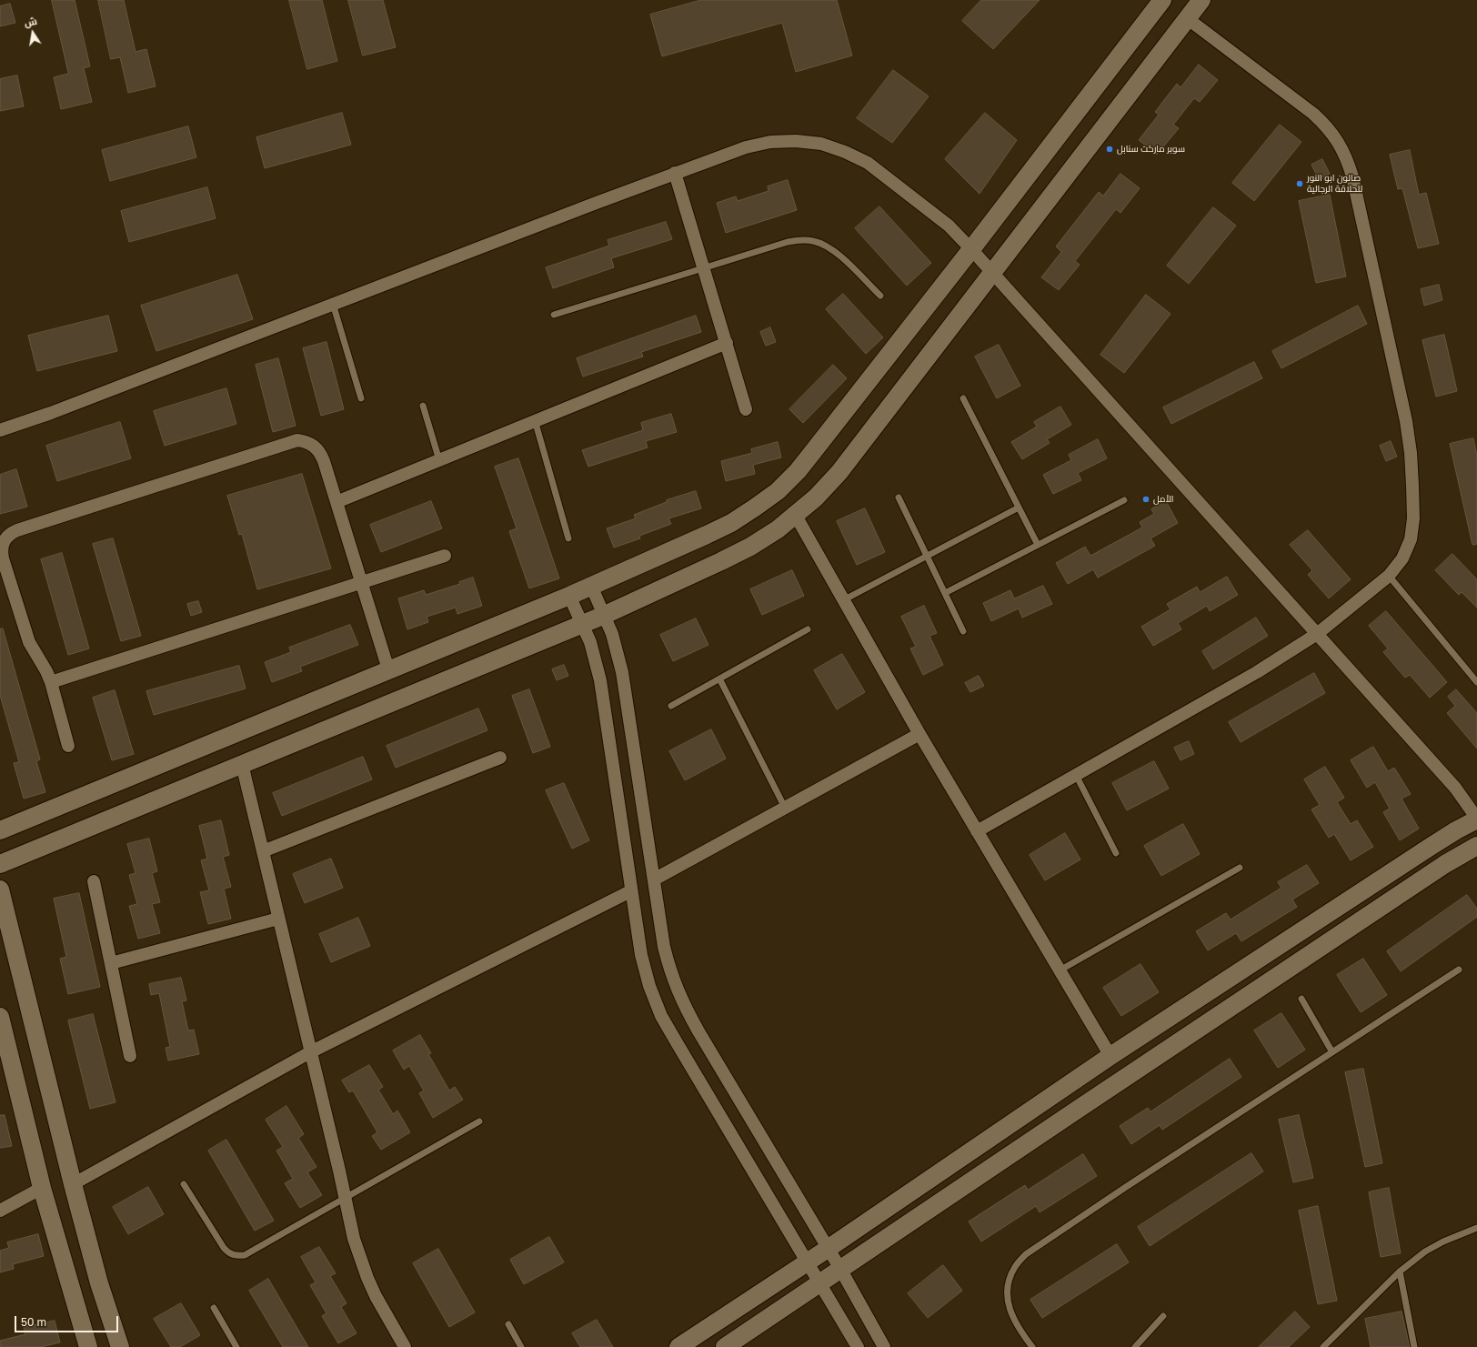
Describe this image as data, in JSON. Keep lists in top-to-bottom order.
{
  "places": ["سوبر ماركت سنابل", "صالون ابو النور للحلاقة الرجالية", "الأمل"],
  "scale_bar": "50 m",
  "north": "top"
}
